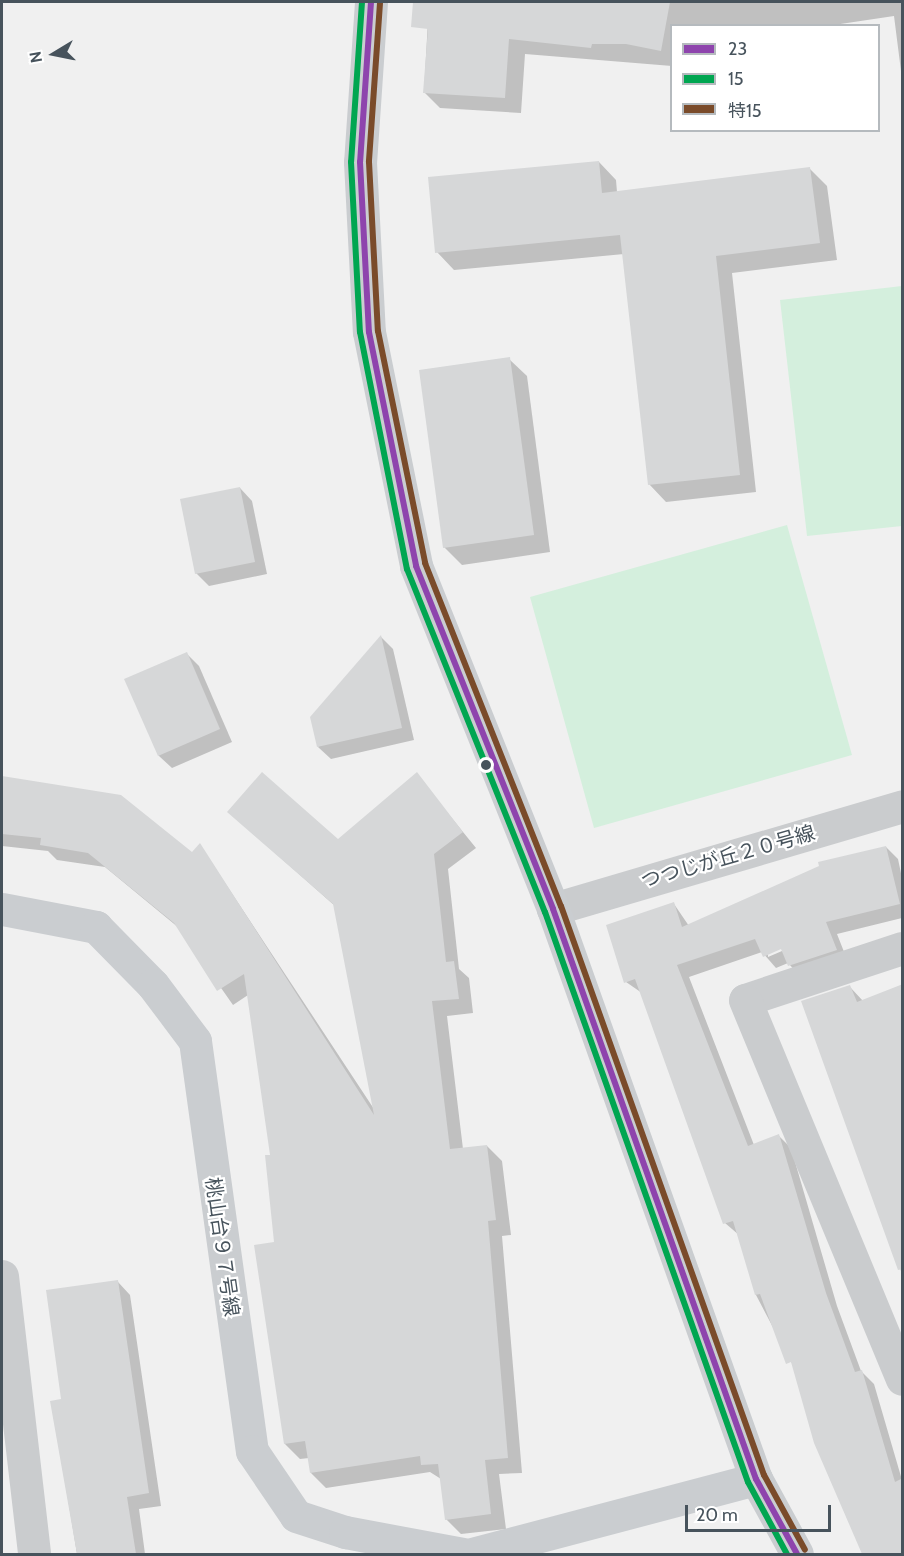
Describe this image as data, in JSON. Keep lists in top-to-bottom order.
{
  "streets": {
    "street": ["つつじが丘２０号線", "桃山台９７号線"]
  },
  "lines": ["transit line 23", "transit line 15", "transit line 特15"],
  "legend": ["23", "15", "特15"],
  "scale_bar": "20 m",
  "north": "left"
}
